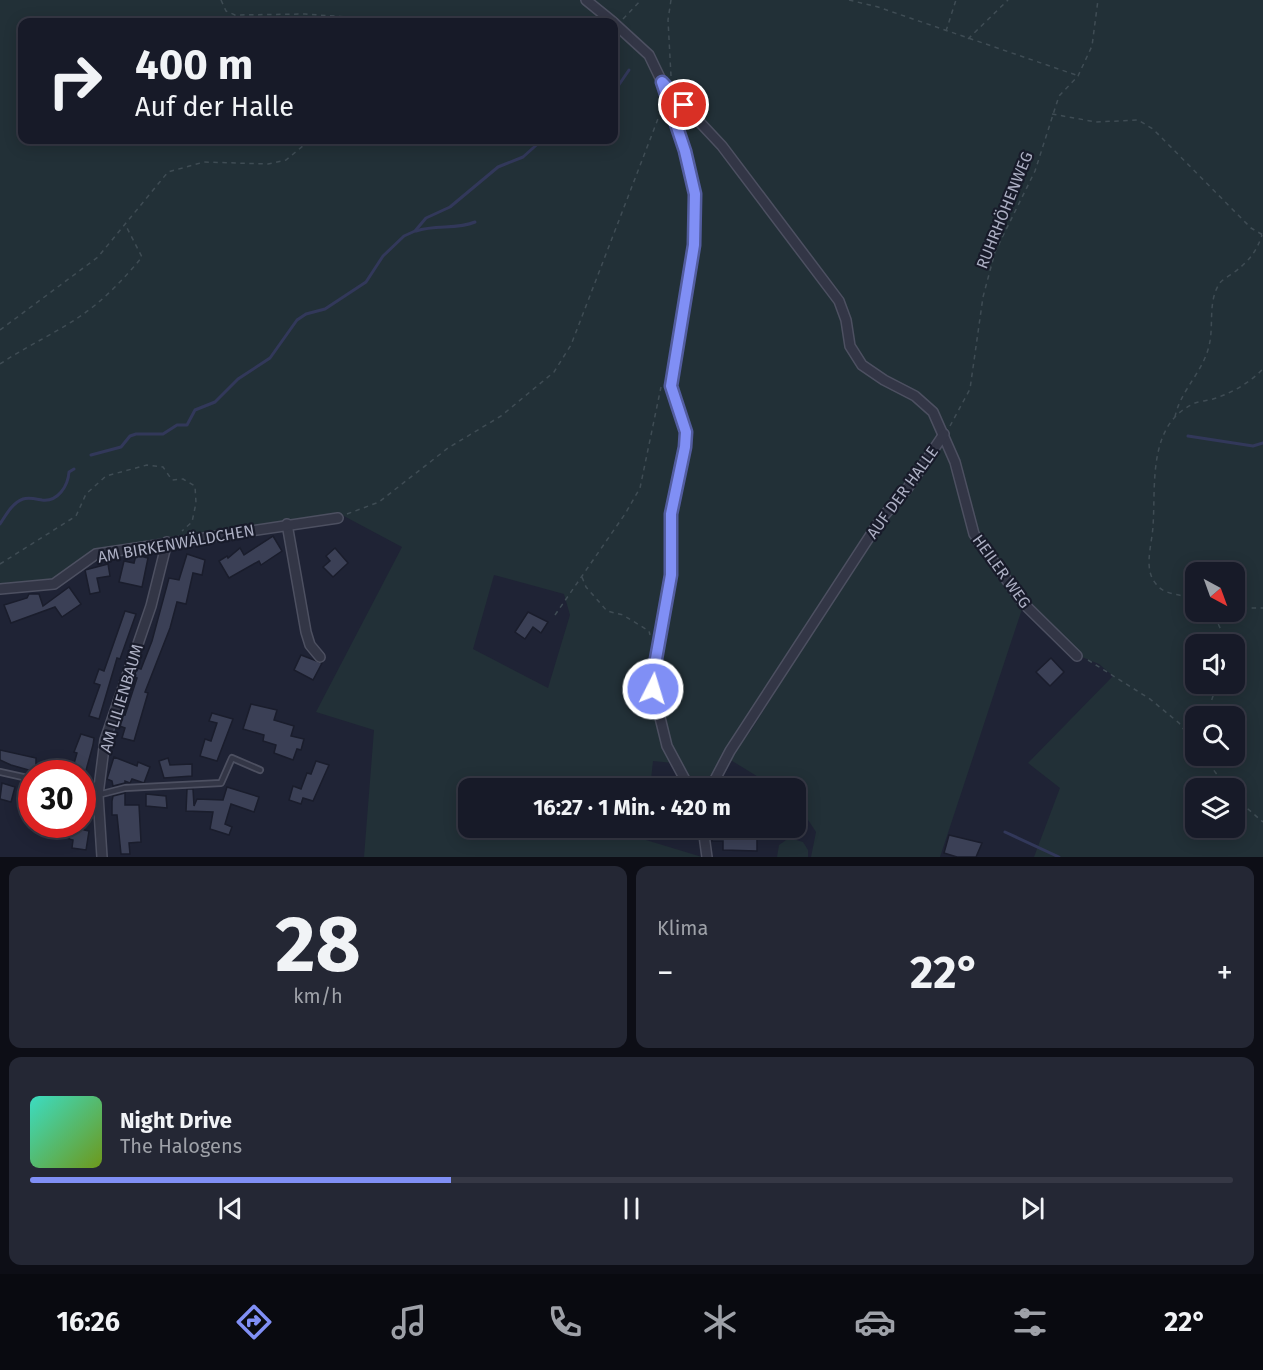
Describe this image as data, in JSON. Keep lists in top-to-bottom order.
{
  "streets": {
    "street": [
      "AUF DER HALLE",
      "AM BIRKENWÄLDCHEN",
      "HEILER WEG",
      "AM LILIENBAUM"
    ],
    "path": ["RUHRHÖHENWEG"]
  },
  "crossings": [
    ["RUHRHÖHENWEG", "AUF DER HALLE"],
    ["RUHRHÖHENWEG", "HEILER WEG"],
    ["AUF DER HALLE", "HEILER WEG"],
    ["AM BIRKENWÄLDCHEN", "AM LILIENBAUM"]
  ],
  "north": "bottom right",
  "page": {
    "turn": ["400 m", "Auf der Halle"],
    "limit": "30",
    "trip": "16:27 · 1 Min. · 420 m",
    "tile": [
      ["28", "km/h"],
      "Klima"
    ],
    "heat": ["−", "22°", "+"],
    "song": ["Night Drive", "The Halogens"],
    "tabs": ["16:26", "22°"]
  }
}
